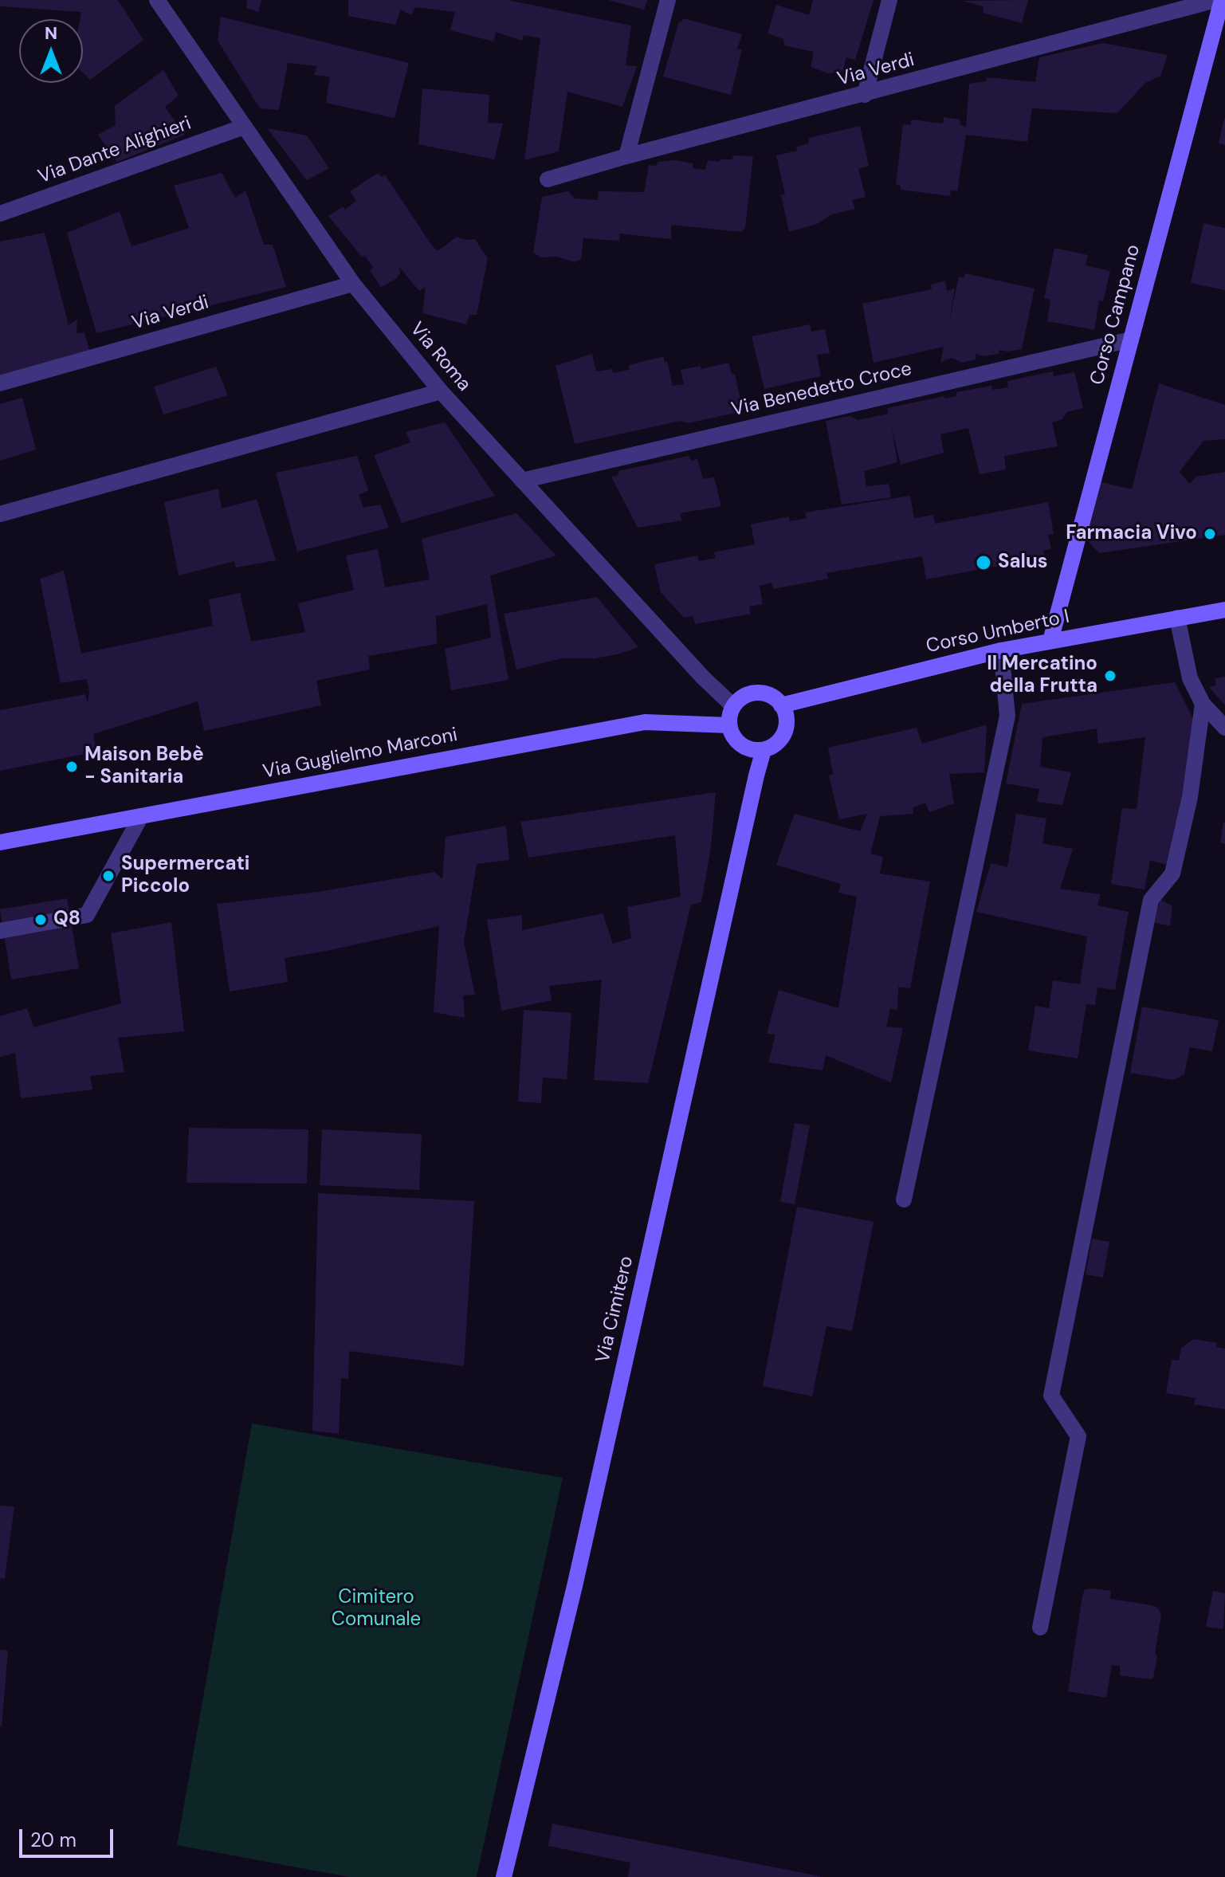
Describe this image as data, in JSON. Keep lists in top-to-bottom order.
{
  "streets": {
    "street": [
      "Via Verdi",
      "Via Dante Alighieri",
      "Corso Campano",
      "Via Roma",
      "Via Benedetto Croce",
      "Corso Umberto I",
      "Via Guglielmo Marconi",
      "Via Cimitero"
    ]
  },
  "crossings": [
    ["Via Verdi", "Via Roma"],
    ["Via Dante Alighieri", "Via Roma"],
    ["Corso Campano", "Via Benedetto Croce"],
    ["Corso Campano", "Corso Umberto I"],
    ["Via Roma", "Via Benedetto Croce"],
    ["Via Roma", "Corso Umberto I"],
    ["Via Roma", "Via Guglielmo Marconi"],
    ["Via Roma", "Via Cimitero"],
    ["Corso Umberto I", "Via Guglielmo Marconi"],
    ["Corso Umberto I", "Via Cimitero"],
    ["Via Guglielmo Marconi", "Via Cimitero"]
  ],
  "parks": ["Cimitero Comunale"],
  "places": [
    "Farmacia Vivo",
    "Salus",
    "Il Mercatino della Frutta",
    "Maison Bebè - Sanitaria",
    "Supermercati Piccolo",
    "Q8"
  ],
  "scale_bar": "20 m",
  "north": "top"
}
